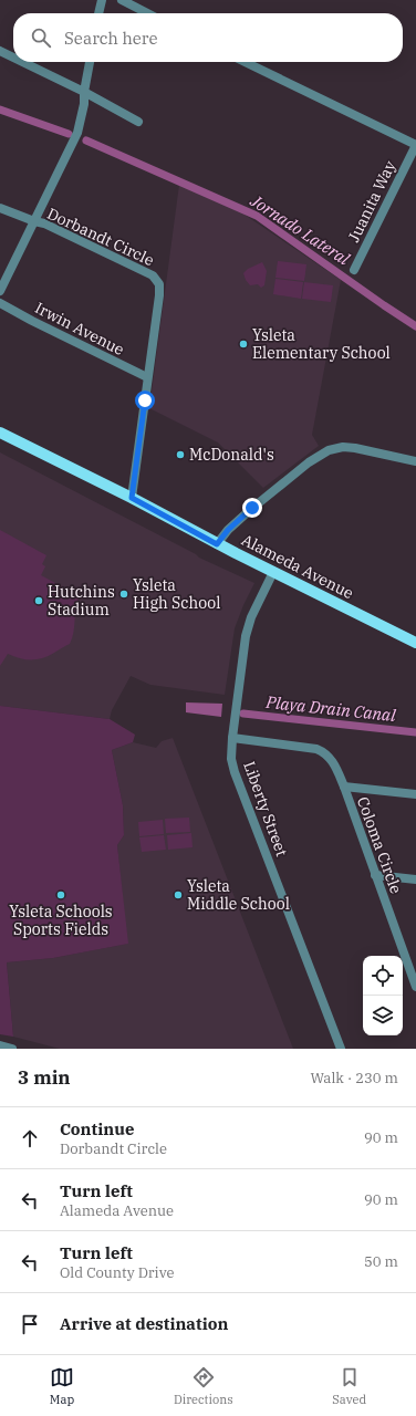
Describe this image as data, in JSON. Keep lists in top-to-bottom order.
{
  "streets": {
    "main road": ["Alameda Avenue"],
    "street": [
      "Juanita Way",
      "Dorbandt Circle",
      "Irwin Avenue",
      "Liberty Street",
      "Coloma Circle"
    ]
  },
  "crossings": [
    ["Dorbandt Circle", "Irwin Avenue"],
    ["Dorbandt Circle", "Alameda Avenue"],
    ["Alameda Avenue", "Liberty Street"],
    ["Liberty Street", "Coloma Circle"]
  ],
  "water": ["Jornado Lateral", "Playa Drain Canal"],
  "places": [
    "Ysleta Elementary School",
    "McDonald's",
    "Ysleta High School",
    "Hutchins Stadium",
    "Ysleta Schools Sports Fields",
    "Ysleta Middle School"
  ],
  "page": {
    "search": "Search here",
    "heading": ["3 min", "Walk · 230 m"],
    "list": [
      ["Continue", "Dorbandt Circle", "90 m"],
      ["Turn left", "Alameda Avenue", "90 m"],
      ["Turn left", "Old County Drive", "50 m"],
      "Arrive at destination"
    ],
    "nav": ["Map", "Directions", "Saved"]
  }
}
